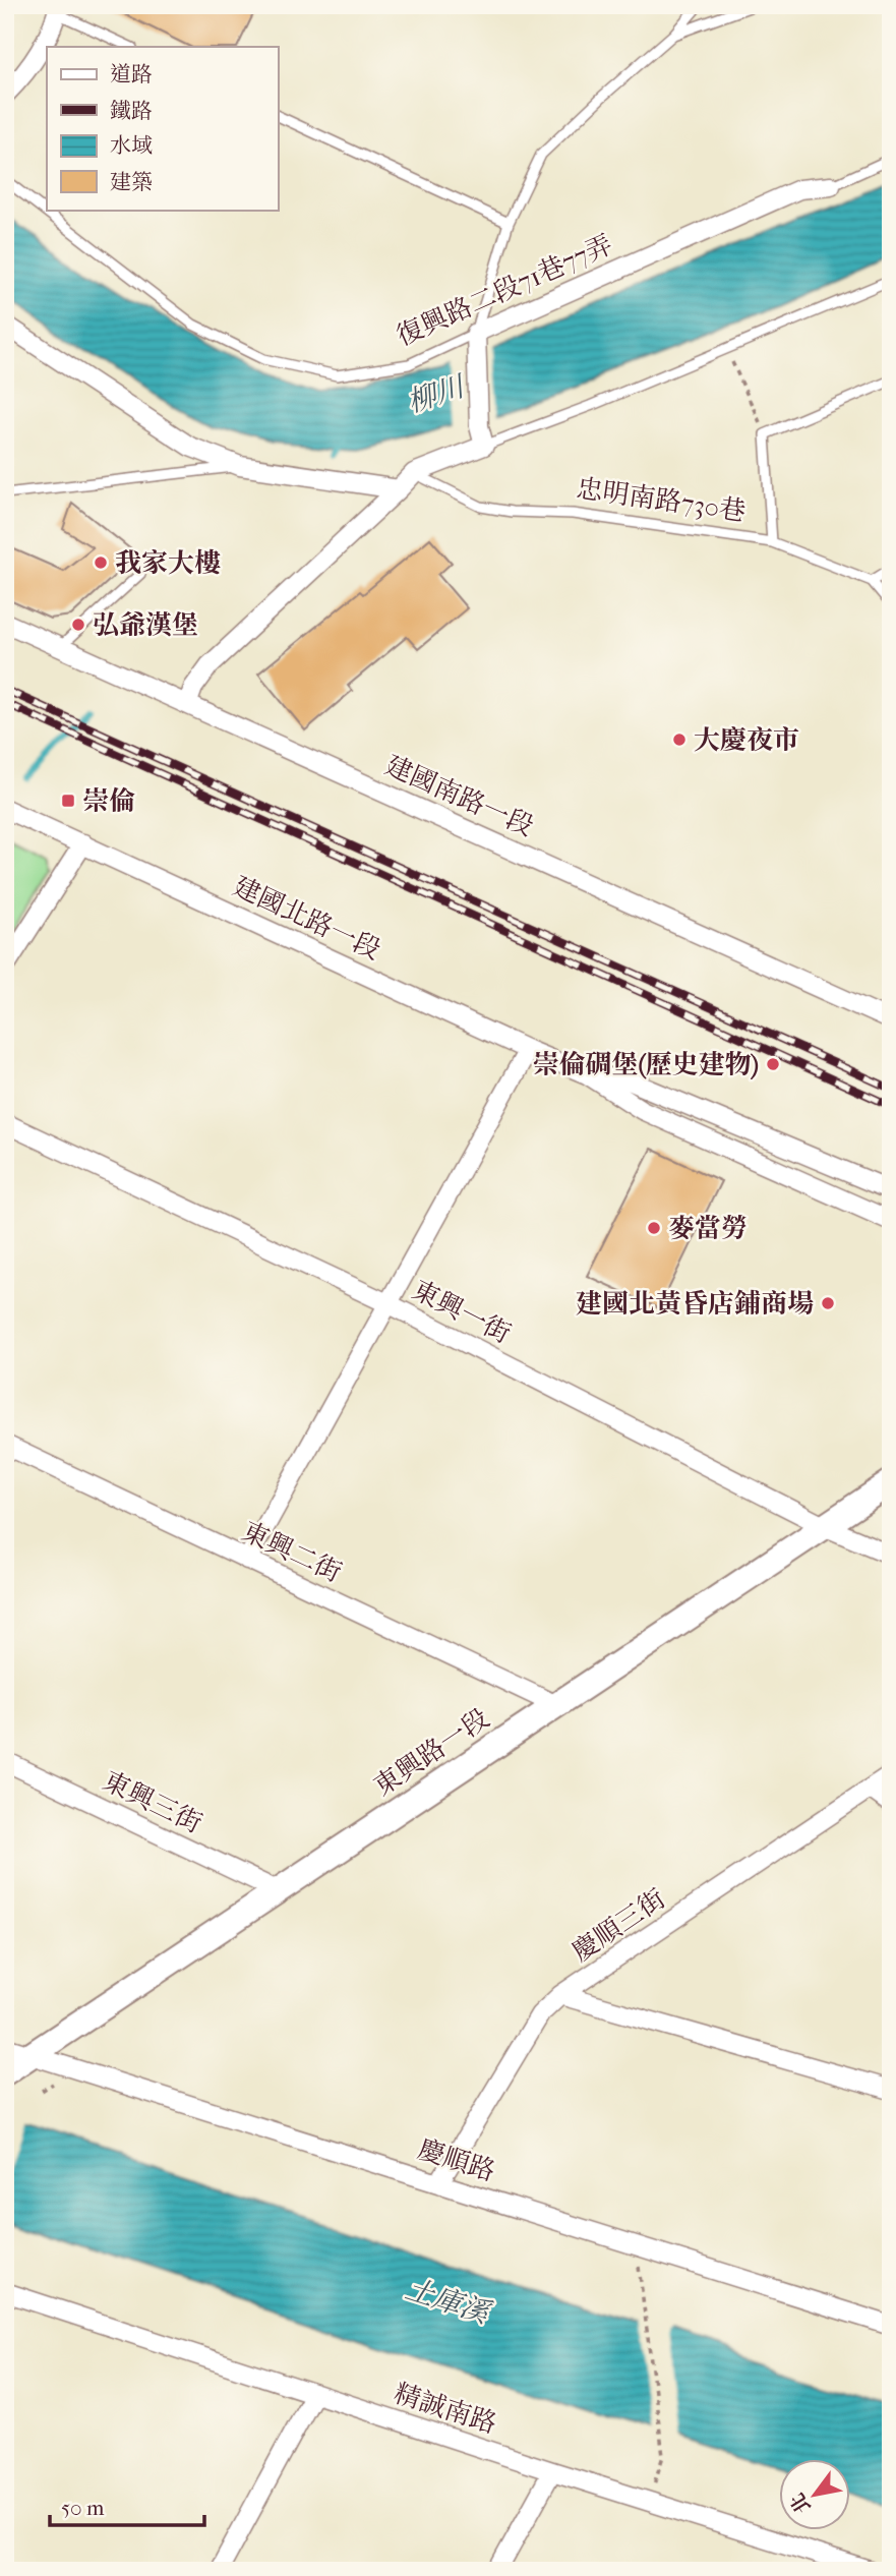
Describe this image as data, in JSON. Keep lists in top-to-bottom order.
{
  "streets": {
    "street": [
      "復興路二段71巷77弄",
      "建國南路一段",
      "建國北路一段",
      "東興一街",
      "東興二街",
      "東興路一段",
      "東興三街",
      "慶順三街",
      "慶順路",
      "精誠南路"
    ],
    "lane": ["忠明南路730巷"]
  },
  "crossings": [
    ["東興一街", "東興路一段"],
    ["東興二街", "東興路一段"],
    ["東興路一段", "東興三街"],
    ["東興路一段", "慶順路"],
    ["慶順三街", "慶順路"]
  ],
  "water": ["柳川", "土庫溪"],
  "places": {
    "other": [
      "我家大樓",
      "弘爺漢堡",
      "大慶夜市",
      "崇倫碉堡(歷史建物)",
      "麥當勞",
      "建國北黃昏店鋪商場"
    ],
    "transit": ["崇倫"]
  },
  "legend": [
    "道路",
    "鐵路",
    "水域",
    "建築"
  ],
  "scale_bar": "50 m",
  "north": "bottom left"
}
